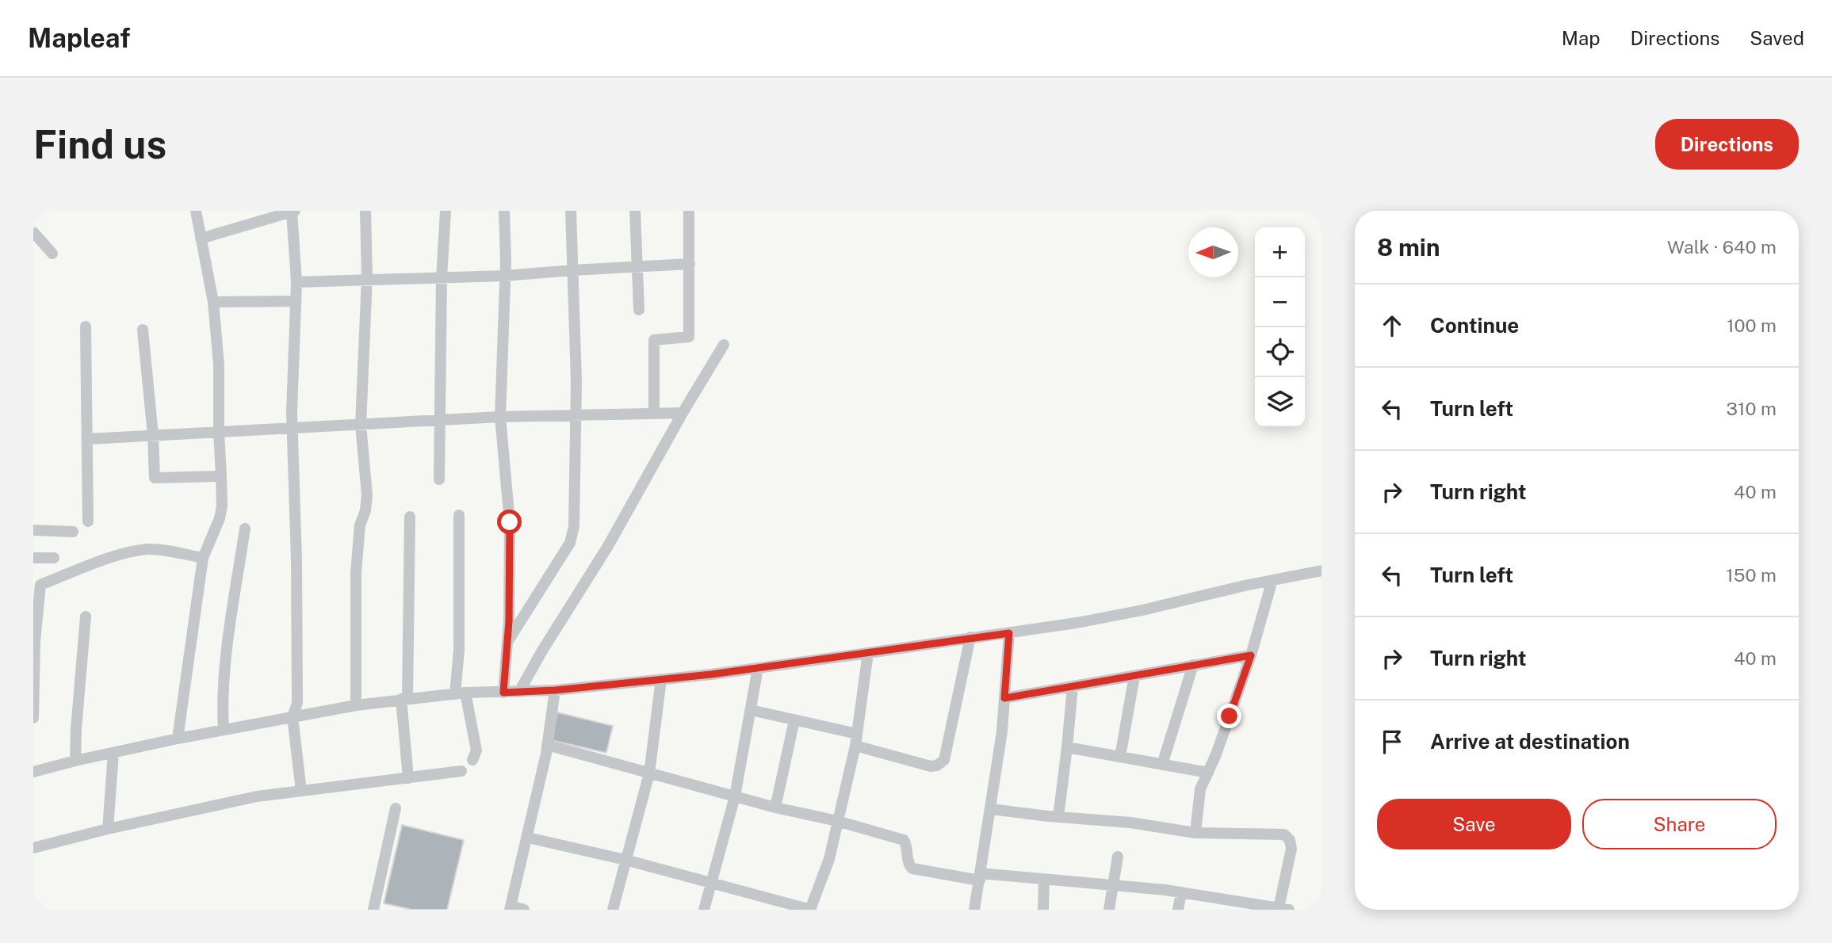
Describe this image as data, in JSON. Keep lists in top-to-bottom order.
{
  "north": "left",
  "page": {
    "header": "Mapleaf",
    "nav": ["Map", "Directions", "Saved"],
    "buttons": [
      "Directions",
      ["Save", "Share"]
    ],
    "title": "Find us",
    "heading": ["8 min", "Walk · 640 m"],
    "map_buttons": ["+", "−"],
    "list": [
      ["Continue", "100 m"],
      ["Turn left", "310 m"],
      ["Turn right", "40 m"],
      ["Turn left", "150 m"],
      ["Turn right", "40 m"],
      "Arrive at destination"
    ]
  }
}
